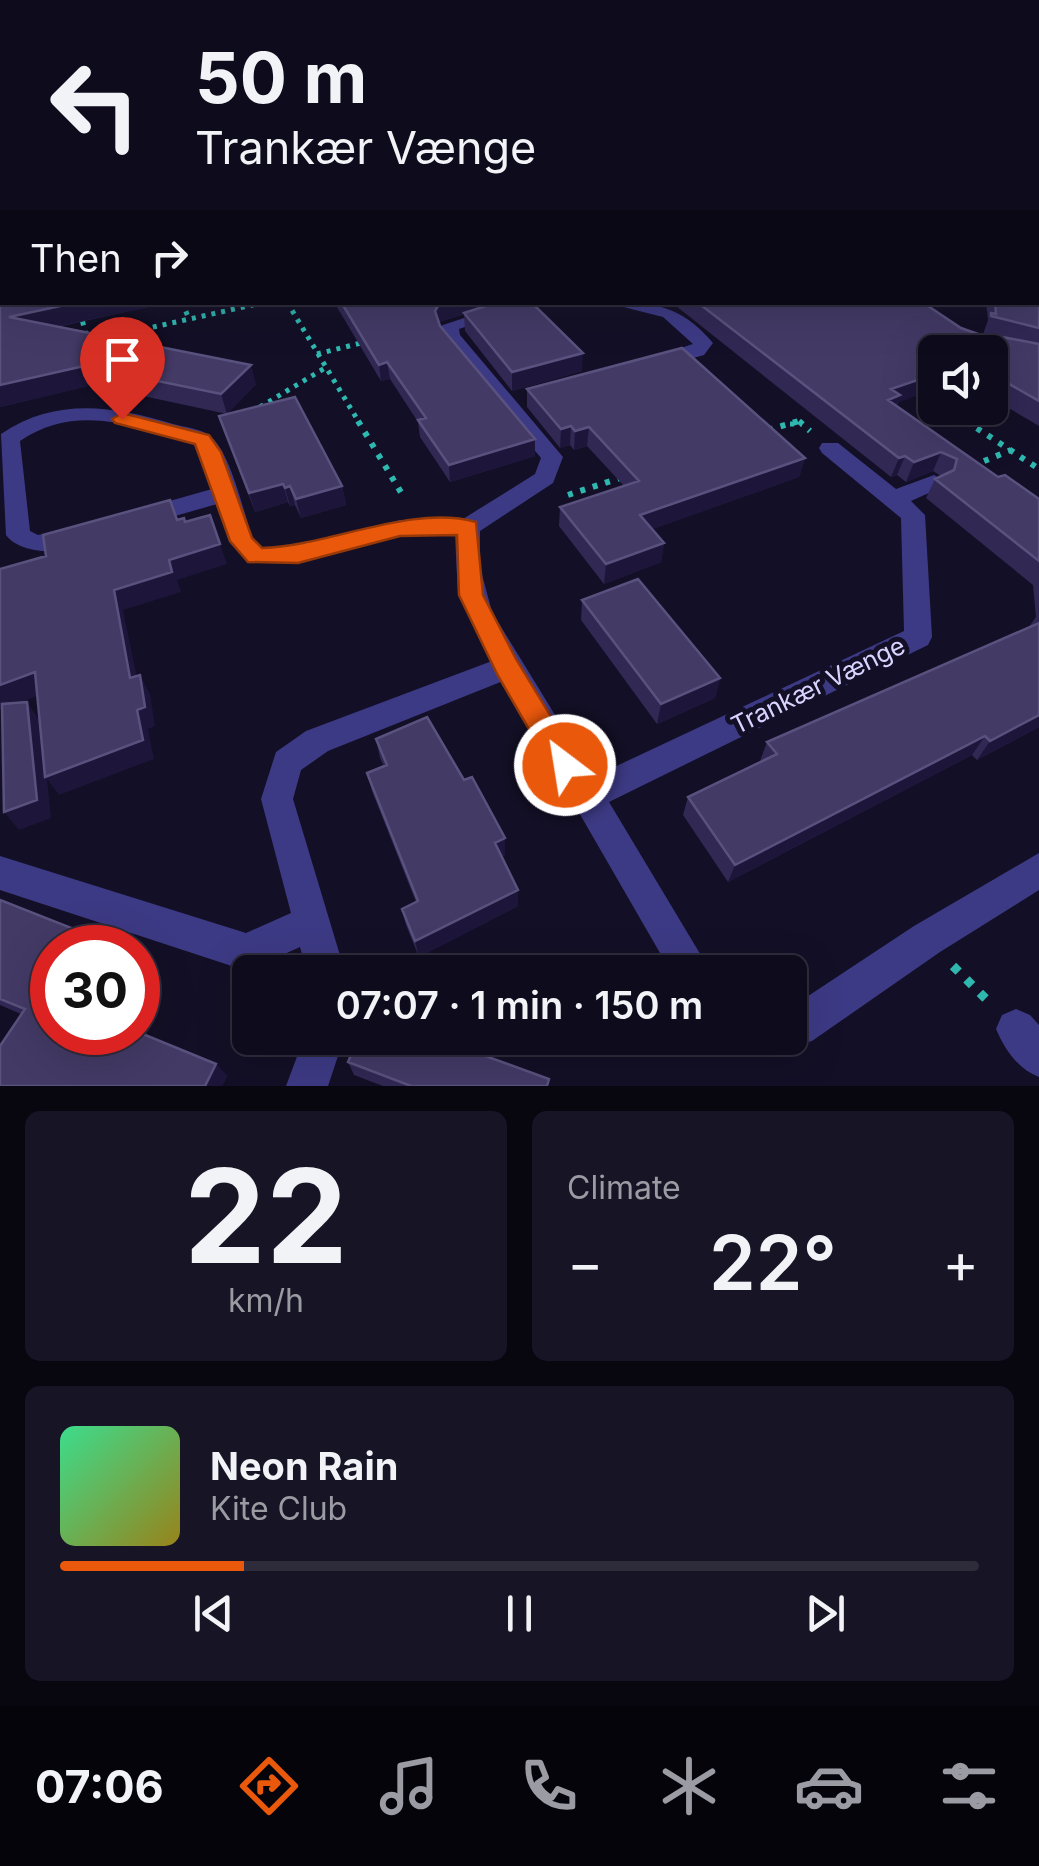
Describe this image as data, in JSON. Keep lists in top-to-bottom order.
{
  "streets": {
    "street": ["Trankær Vænge"]
  },
  "page": {
    "turn": ["50 m", "Trankær Vænge"],
    "then": "Then",
    "limit": "30",
    "trip": "07:07 · 1 min · 150 m",
    "tile": [
      ["22", "km/h"],
      "Climate"
    ],
    "heat": ["−", "22°", "+"],
    "song": ["Neon Rain", "Kite Club"],
    "tabs": "07:06"
  }
}
